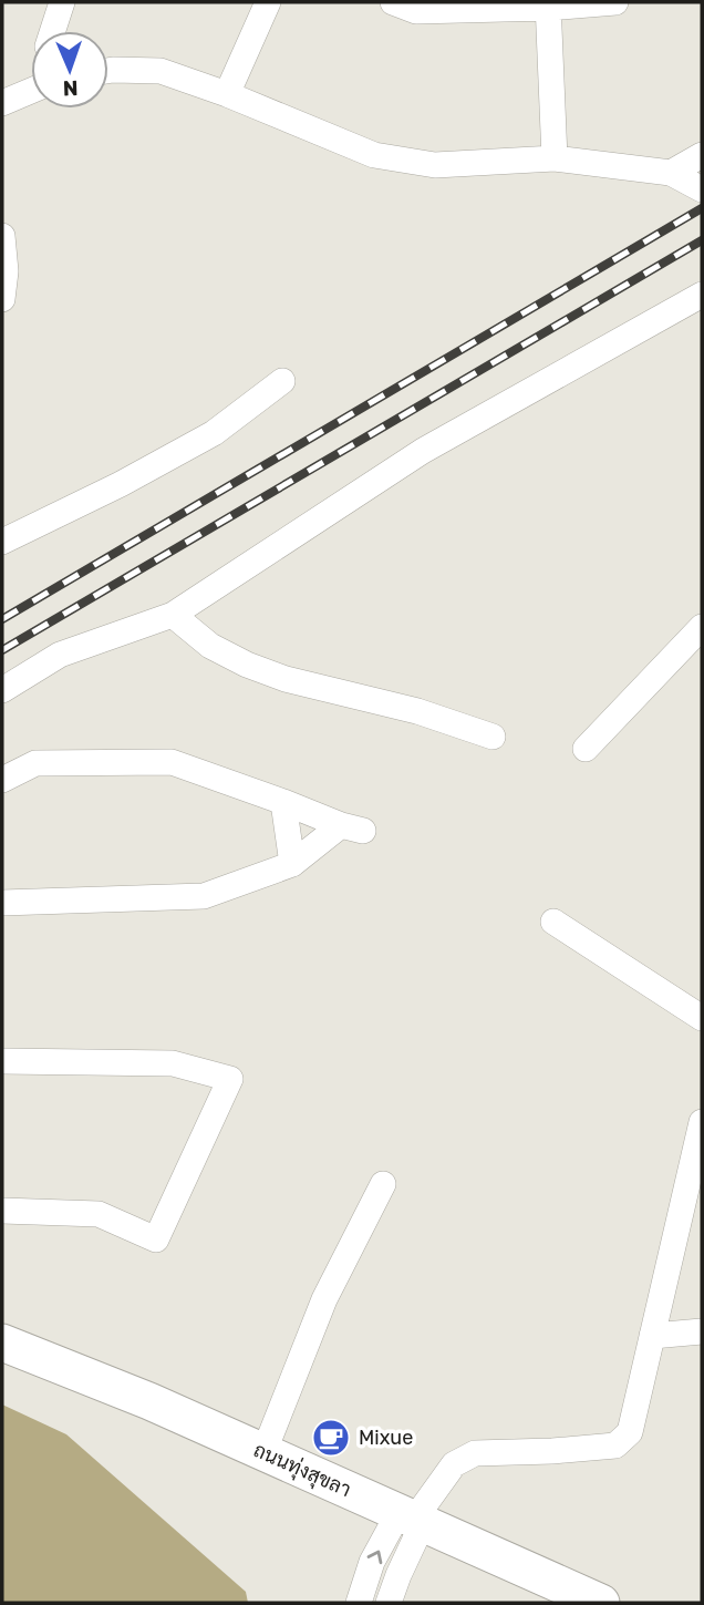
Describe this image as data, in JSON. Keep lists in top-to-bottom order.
{
  "streets": {
    "street": ["ถนนทุ่งสุขลา"]
  },
  "places": {
    "cafe": ["Mixue"]
  },
  "north": "bottom"
}
